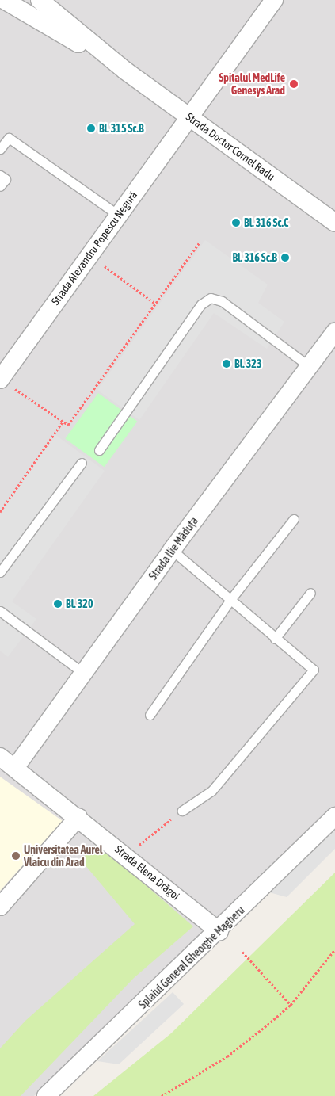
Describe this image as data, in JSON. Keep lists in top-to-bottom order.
{
  "streets": {
    "street": [
      "Strada Doctor Cornel Radu",
      "Strada Alexandru Popescu Negură",
      "Strada Ilie Măduța",
      "Strada Elena Drăgoi",
      "Splaiul General Gheorghe Magheru"
    ]
  },
  "crossings": [
    ["Strada Doctor Cornel Radu", "Strada Alexandru Popescu Negură"],
    ["Strada Ilie Măduța", "Strada Elena Drăgoi"],
    ["Strada Elena Drăgoi", "Splaiul General Gheorghe Magheru"]
  ],
  "places": [
    "Spitalul MedLife Genesys Arad",
    "Bl. 315 Sc.B",
    "Bl. 316 Sc.C",
    "Bl. 316 Sc.B",
    "Bl. 323",
    "Bl. 320",
    "Universitatea Aurel Vlaicu din Arad"
  ]
}
